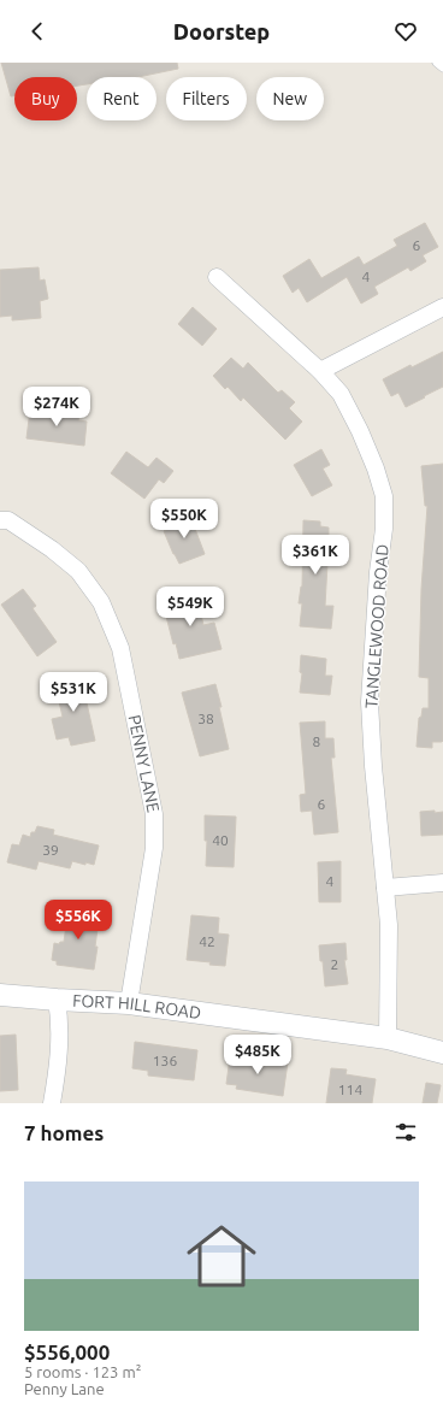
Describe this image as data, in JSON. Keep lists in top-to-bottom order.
{
  "streets": {
    "street": ["TANGLEWOOD ROAD", "PENNY LANE", "FORT HILL ROAD"]
  },
  "crossings": [
    ["TANGLEWOOD ROAD", "FORT HILL ROAD"],
    ["PENNY LANE", "FORT HILL ROAD"]
  ],
  "house_numbers": [
    "6",
    "4",
    "38",
    "8",
    "6",
    "40",
    "39",
    "4",
    "42",
    "2",
    "136",
    "114"
  ],
  "page": {
    "header": "Doorstep",
    "chip": [
      "Buy",
      "Rent",
      "Filters",
      "New"
    ],
    "price": [
      "$274K",
      "$550K",
      "$361K",
      "$549K",
      "$531K",
      "$556K",
      "$485K"
    ],
    "heading": "7 homes",
    "list": [
      {
        "name": "$556,000",
        "note": "5 rooms · 123 m² · Penny Lane"
      }
    ]
  }
}
